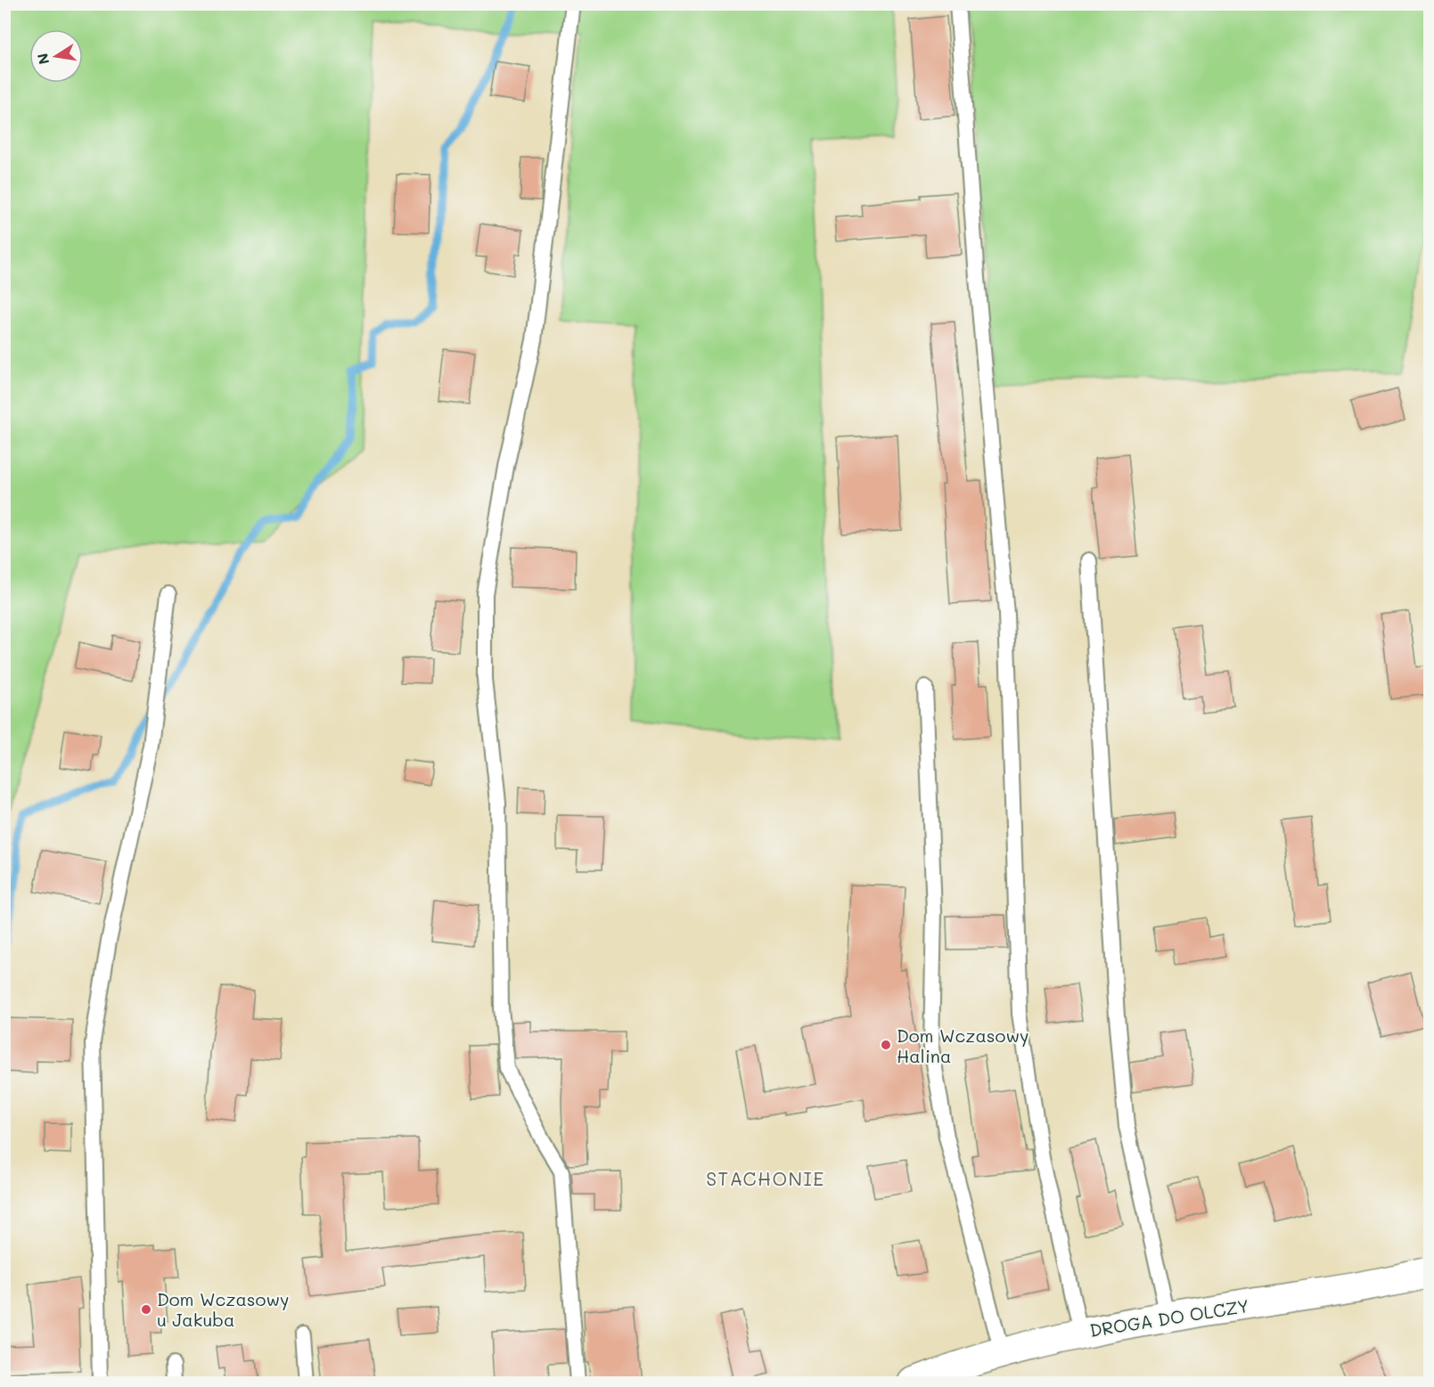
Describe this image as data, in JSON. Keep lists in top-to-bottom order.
{
  "streets": {
    "street": ["DROGA DO OLCZY"]
  },
  "districts": ["STACHONIE"],
  "places": ["Dom Wczasowy Halina", "Dom Wczasowy u Jakuba"],
  "north": "left"
}
